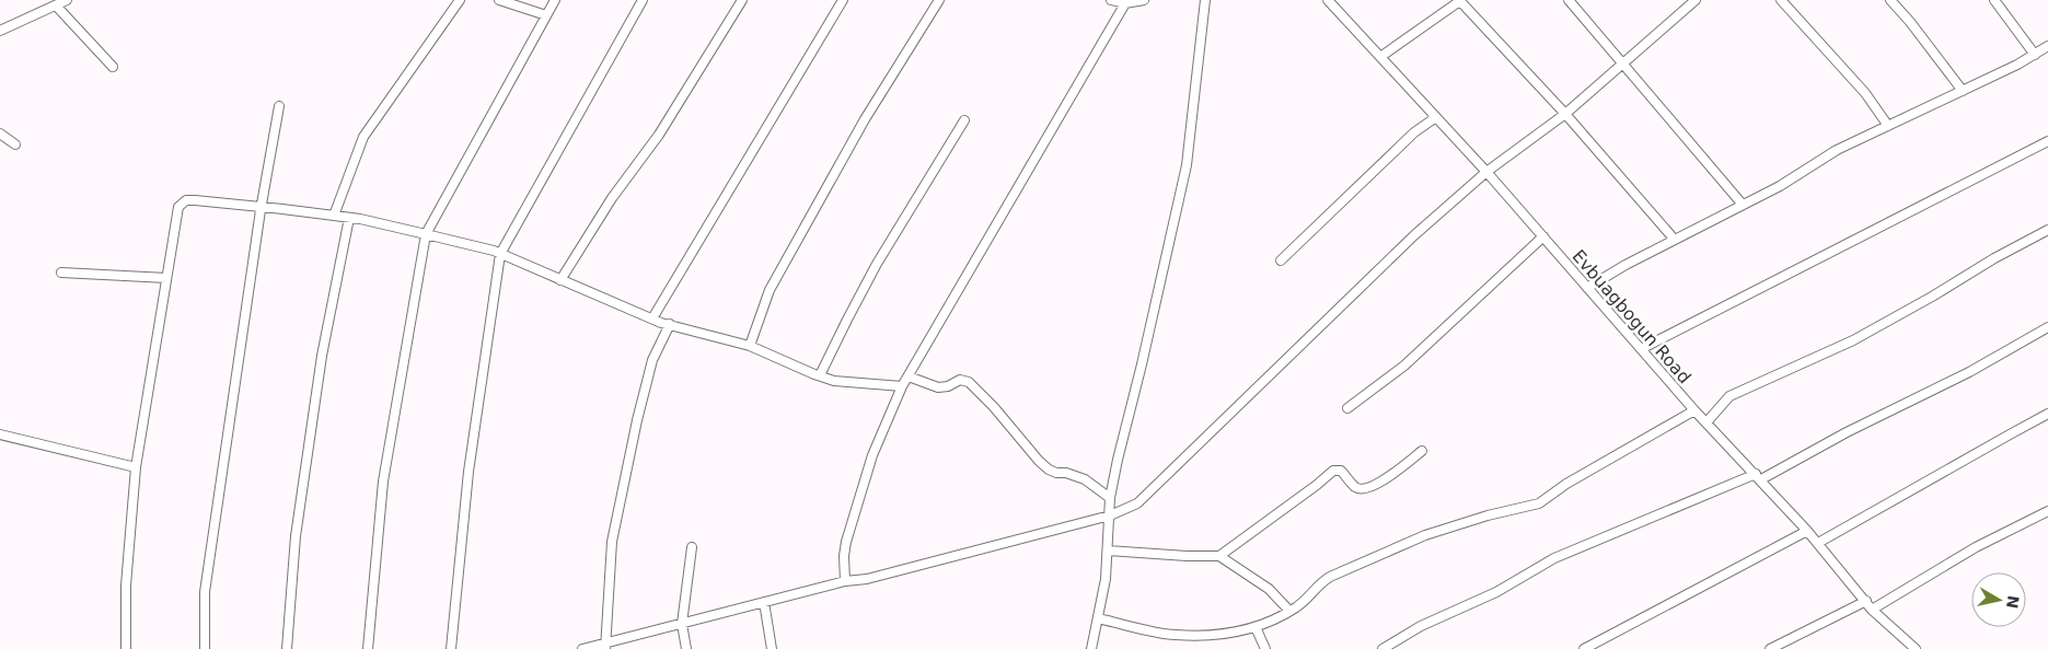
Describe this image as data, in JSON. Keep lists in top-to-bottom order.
{
  "streets": {
    "street": ["Evbuagbogun Road"]
  },
  "north": "right"
}
